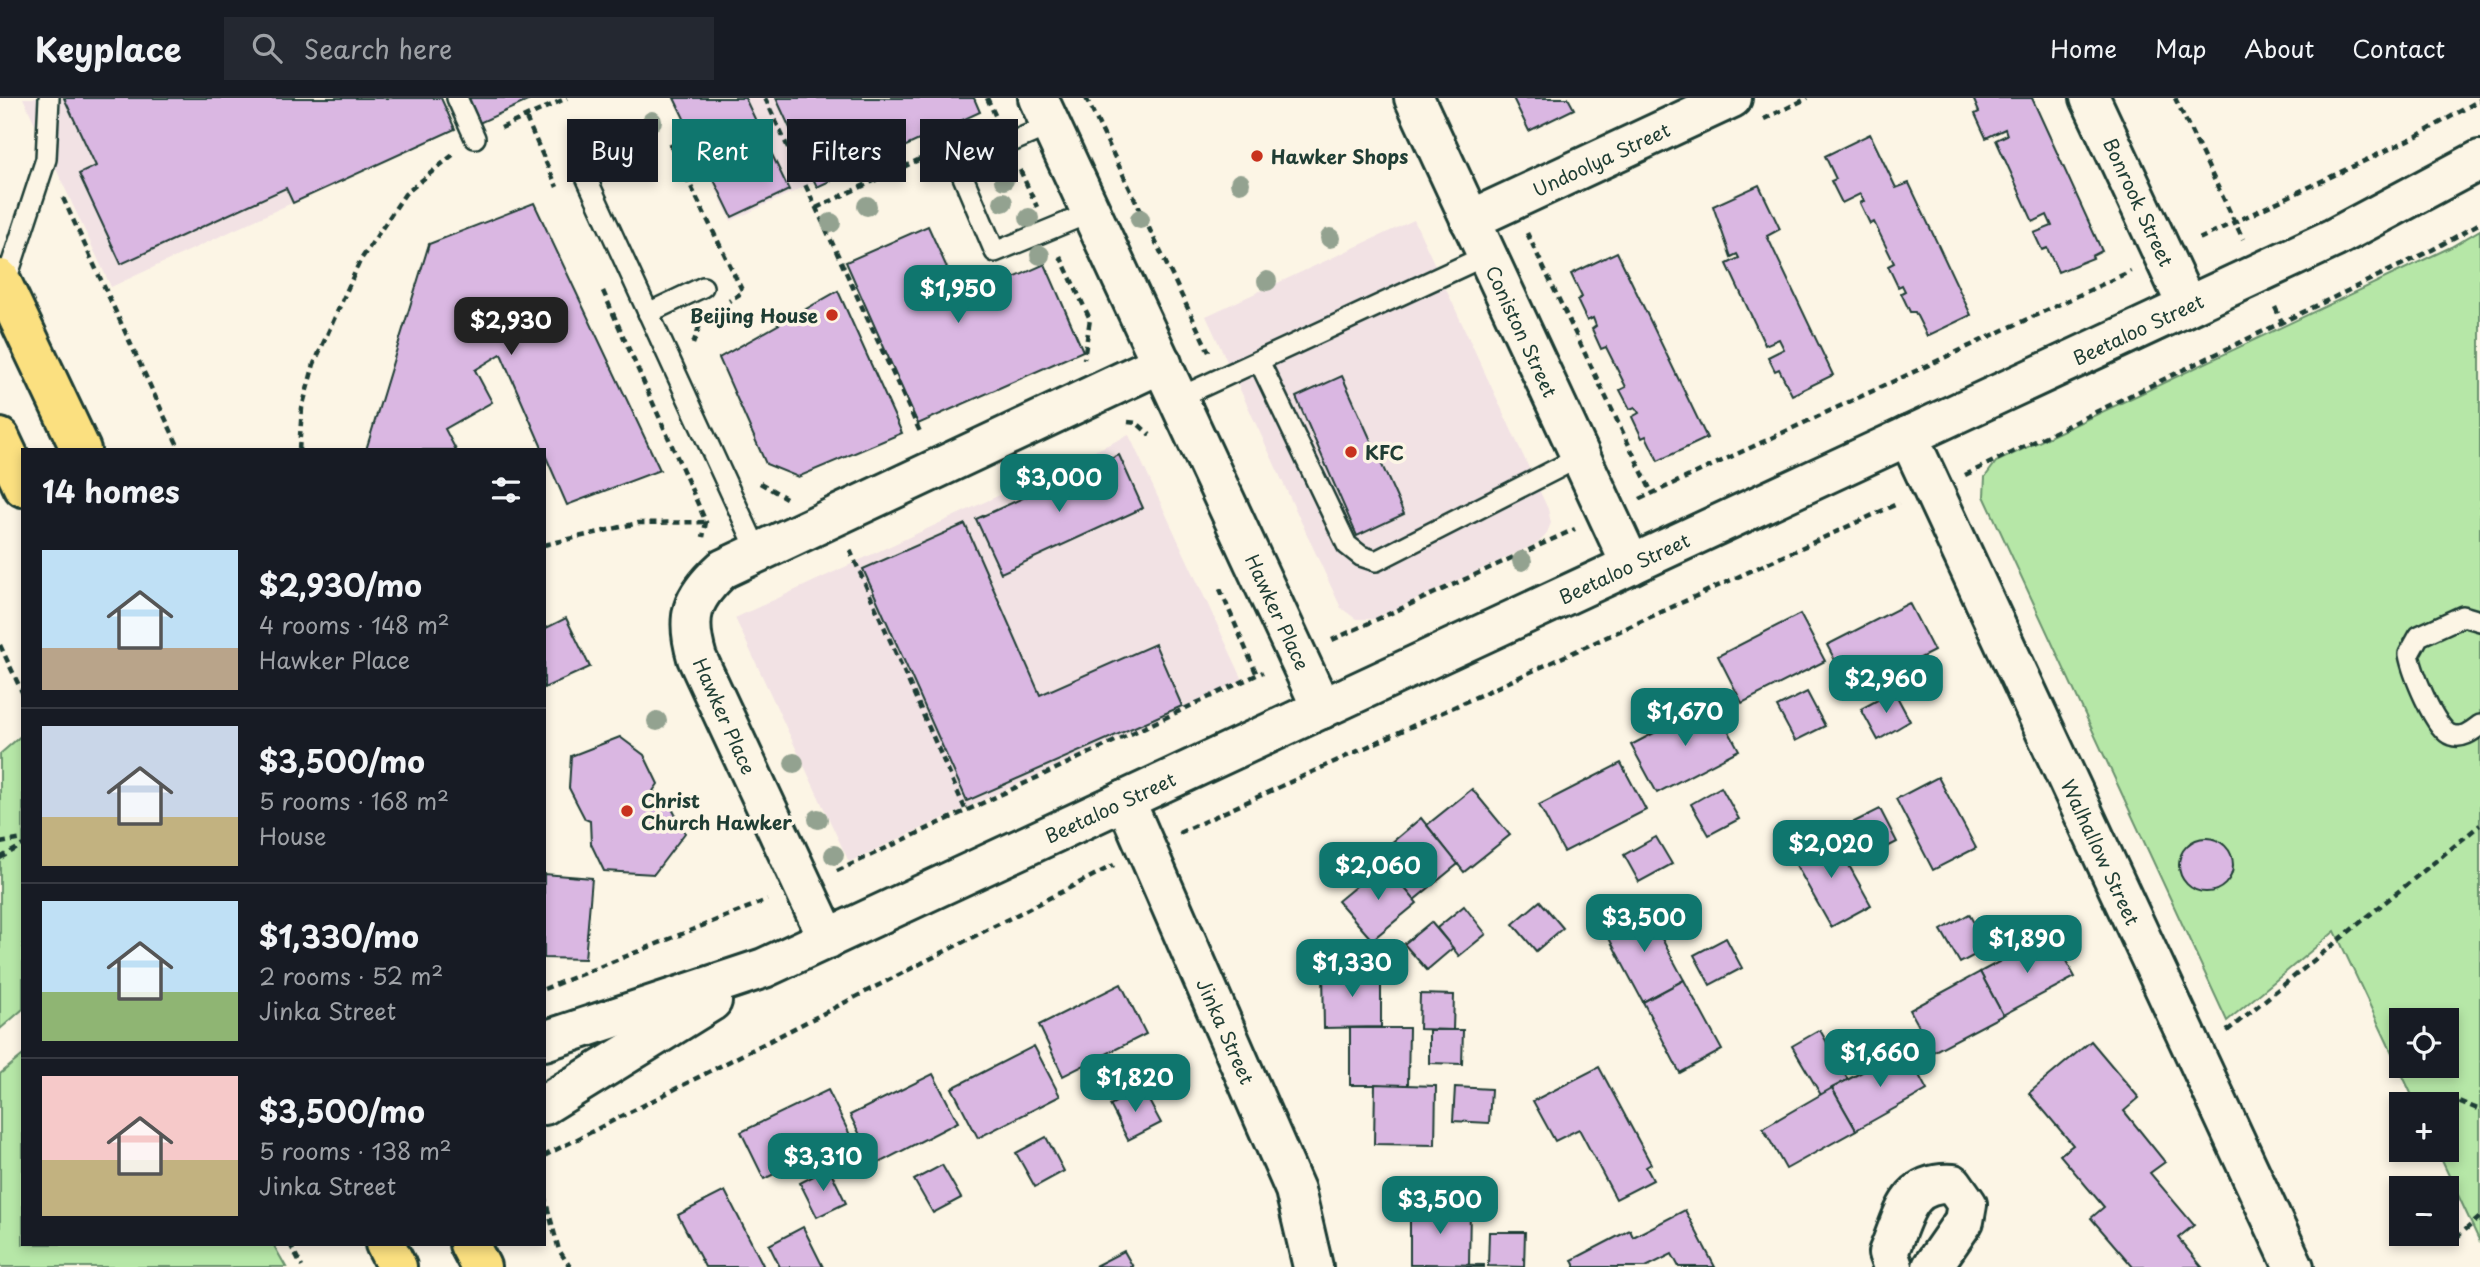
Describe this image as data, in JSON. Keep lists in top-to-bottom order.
{
  "streets": {
    "street": [
      "Undoolya Street",
      "Bonrook Street",
      "Beetaloo Street",
      "Coniston Street",
      "Hawker Place",
      "Walhallow Street",
      "Jinka Street"
    ]
  },
  "crossings": [
    ["Undoolya Street", "Coniston Street"],
    ["Bonrook Street", "Beetaloo Street"],
    ["Beetaloo Street", "Coniston Street"],
    ["Beetaloo Street", "Hawker Place"],
    ["Beetaloo Street", "Walhallow Street"],
    ["Beetaloo Street", "Jinka Street"]
  ],
  "places": [
    "Hawker Shops",
    "Beijing House",
    "KFC",
    "Christ Church Hawker"
  ],
  "page": {
    "header": "Keyplace",
    "search": "Search here",
    "nav": [
      "Home",
      "Map",
      "About",
      "Contact"
    ],
    "chip": [
      "Buy",
      "Rent",
      "Filters",
      "New"
    ],
    "price": [
      "$1,950",
      "$2,930",
      "$3,000",
      "$2,960",
      "$1,670",
      "$2,020",
      "$2,060",
      "$3,500",
      "$1,890",
      "$1,330",
      "$1,660",
      "$1,820",
      "$3,310",
      "$3,500"
    ],
    "heading": "14 homes",
    "list": [
      {
        "name": "$2,930/mo",
        "note": "4 rooms · 148 m² · Hawker Place"
      },
      {
        "name": "$3,500/mo",
        "note": "5 rooms · 168 m² · House"
      },
      {
        "name": "$1,330/mo",
        "note": "2 rooms · 52 m² · Jinka Street"
      },
      {
        "name": "$3,500/mo",
        "note": "5 rooms · 138 m² · Jinka Street"
      }
    ],
    "map_buttons": ["+", "−"]
  }
}
